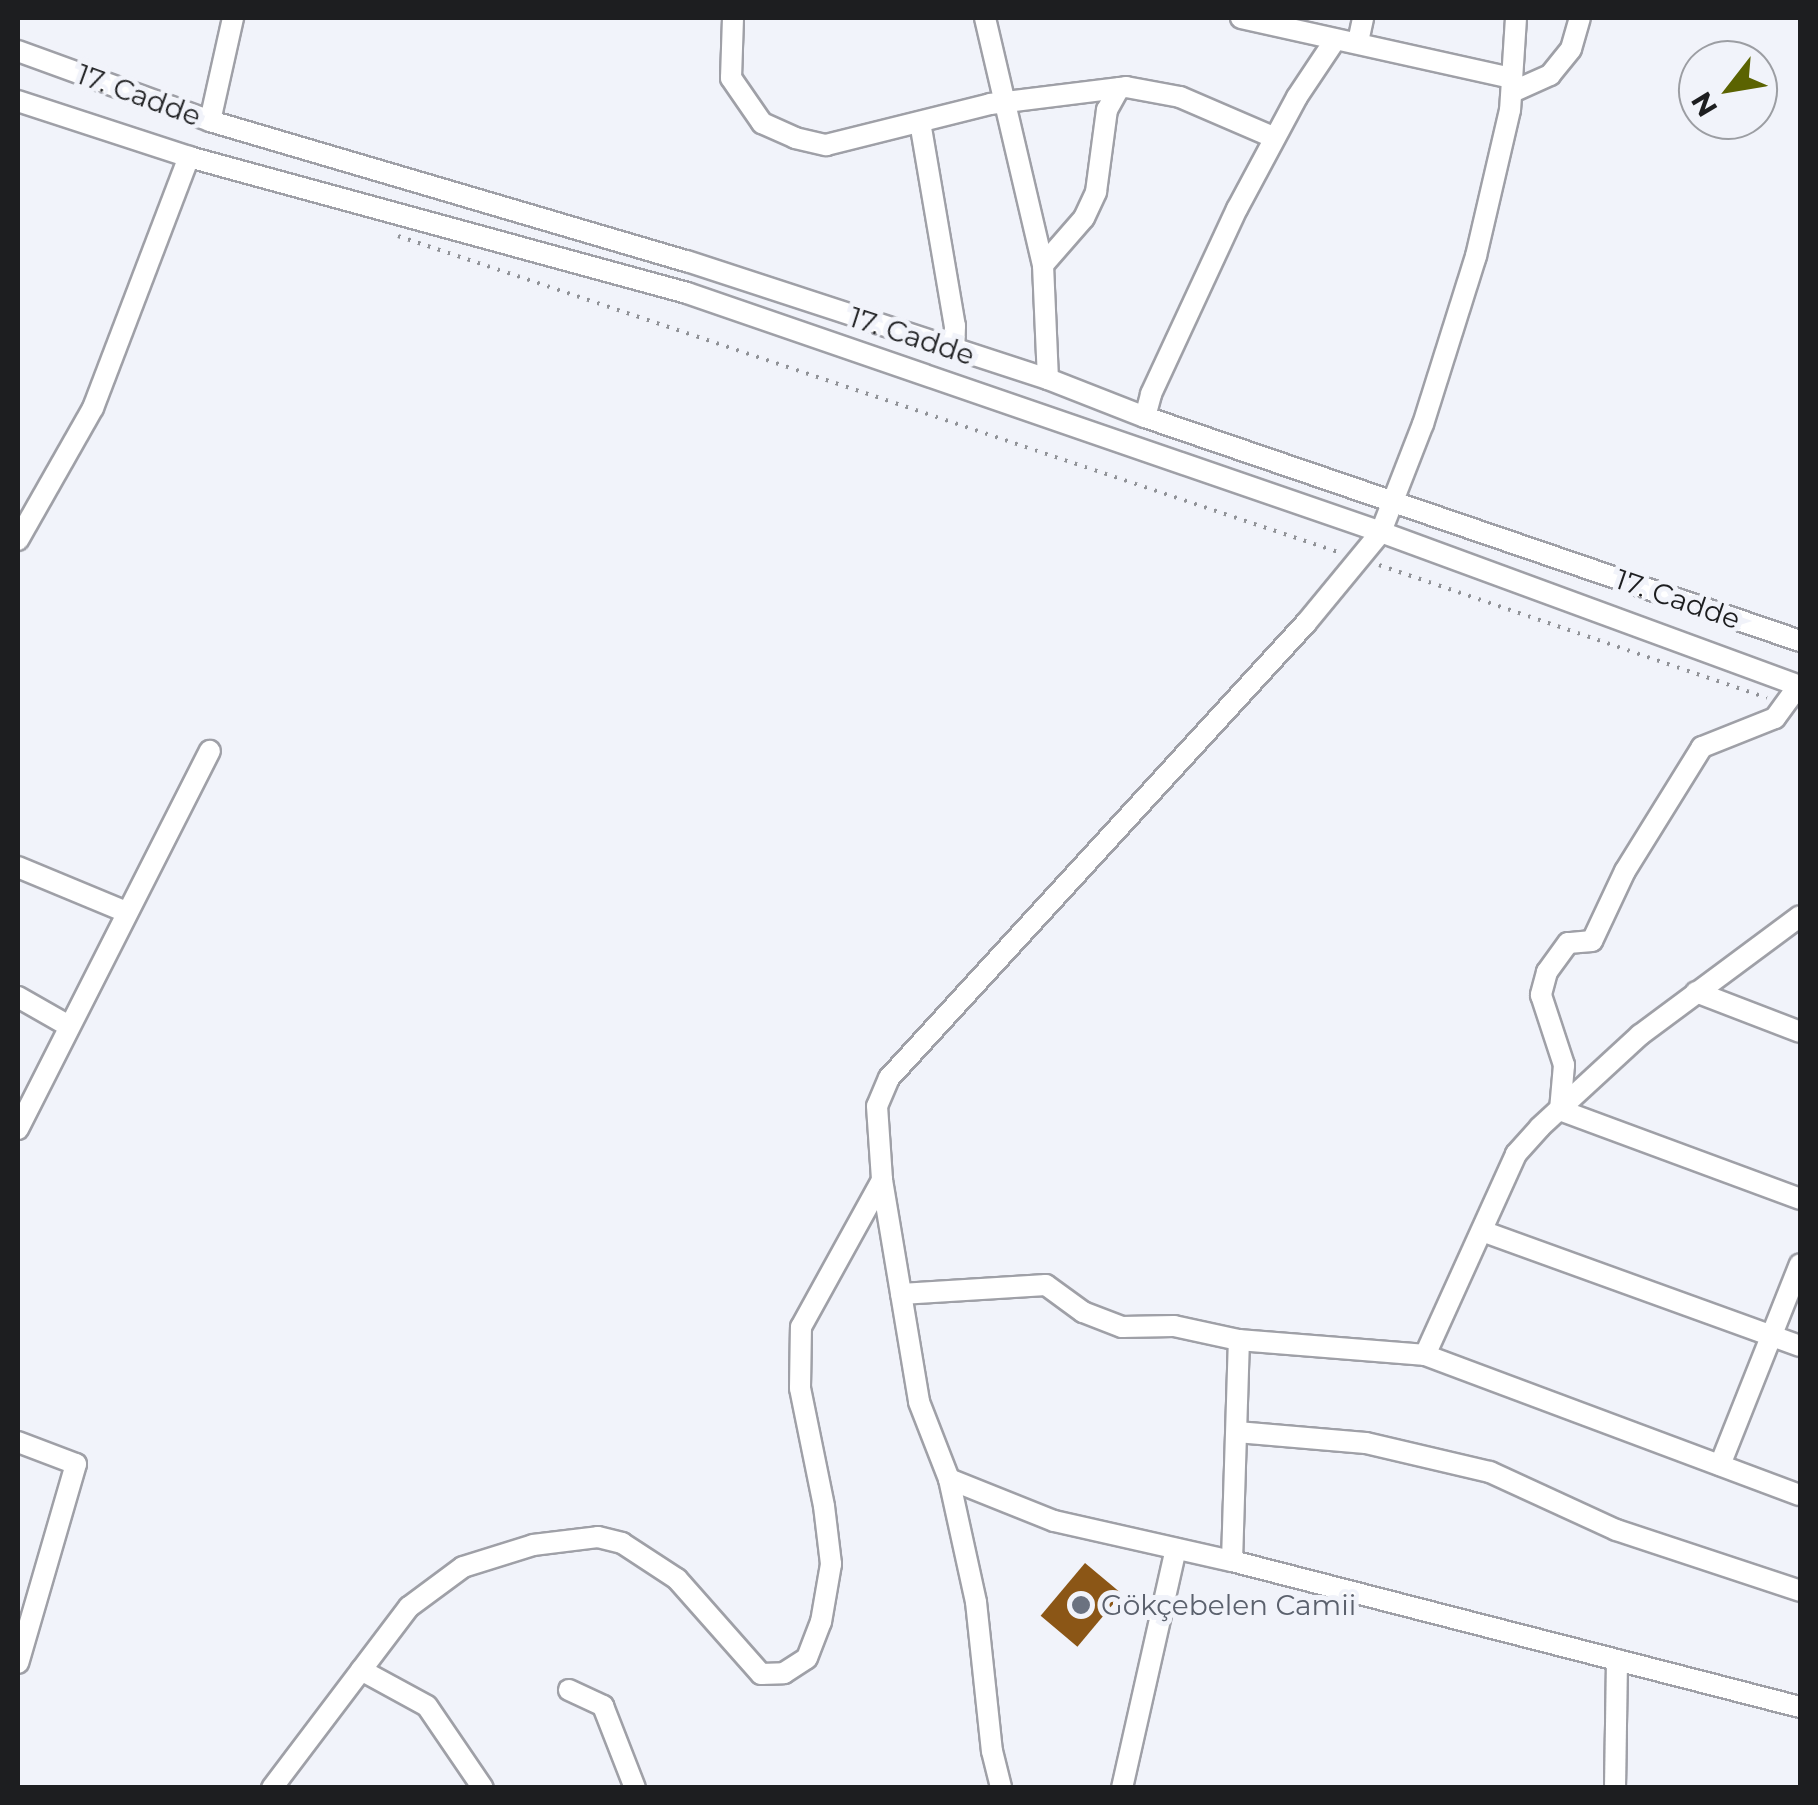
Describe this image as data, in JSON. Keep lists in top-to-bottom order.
{
  "streets": {
    "street": ["17. Cadde"]
  },
  "places": ["Gökçebelen Camii"],
  "north": "bottom left"
}
